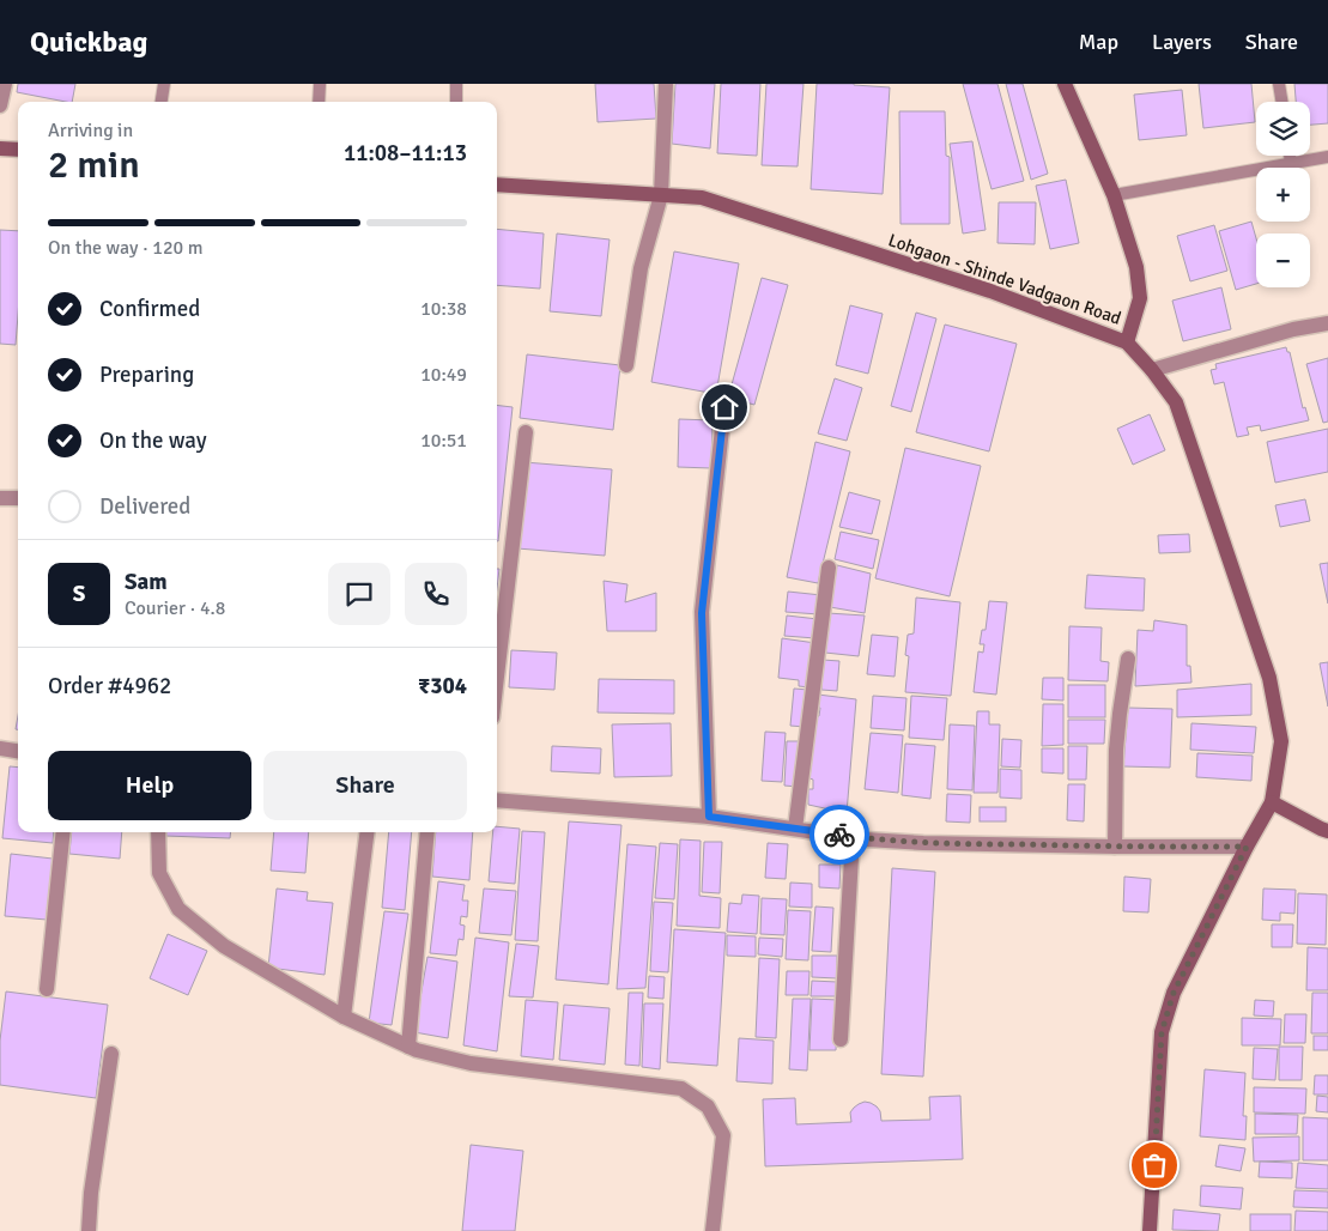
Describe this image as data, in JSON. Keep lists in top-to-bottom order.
{
  "streets": {
    "street": ["Lohgaon - Shinde Vadgaon Road"]
  },
  "page": {
    "header": "Quickbag",
    "nav": ["Map", "Layers", "Share"],
    "map_buttons": ["+", "−"],
    "heading": ["2 min", "Arriving in", "11:08–11:13"],
    "panel": [
      "Sam",
      "Courier · 4.8",
      "Order #4962",
      "₹304"
    ],
    "bar": "On the way · 120 m",
    "list": [
      ["Confirmed", "10:38"],
      ["Preparing", "10:49"],
      ["On the way", "10:51"],
      "Delivered"
    ],
    "round": "S",
    "buttons": ["Help", "Share"]
  }
}
